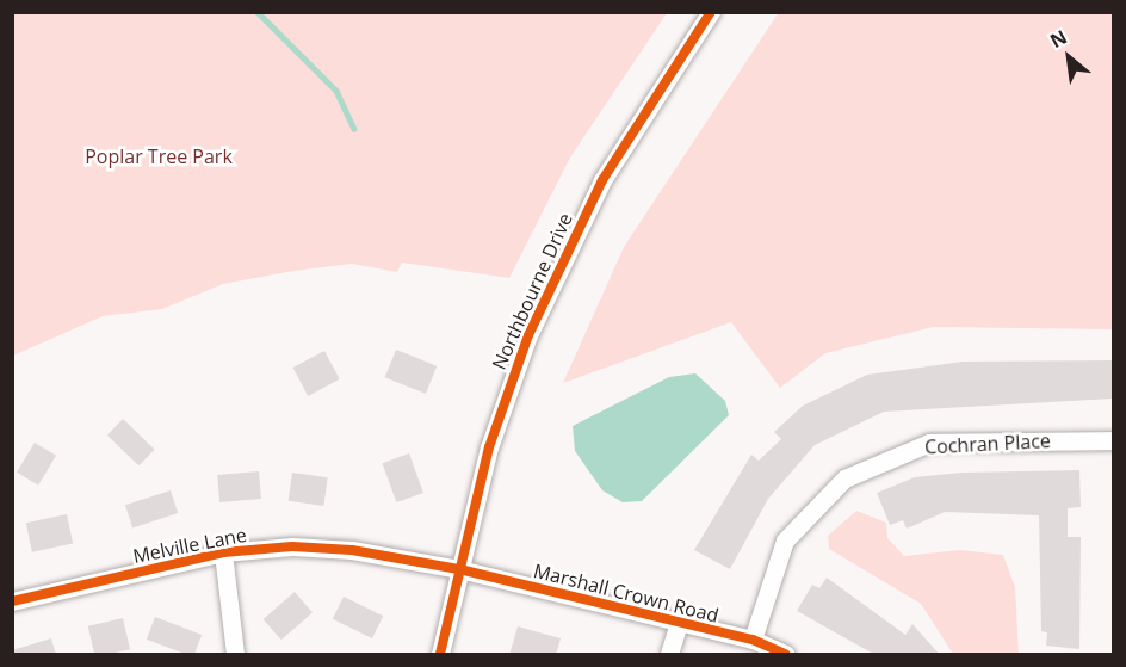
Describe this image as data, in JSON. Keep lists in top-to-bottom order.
{
  "streets": {
    "street": [
      "Northbourne Drive",
      "Cochran Place",
      "Melville Lane",
      "Marshall Crown Road"
    ]
  },
  "crossings": [
    ["Northbourne Drive", "Melville Lane"],
    ["Northbourne Drive", "Marshall Crown Road"],
    ["Cochran Place", "Marshall Crown Road"],
    ["Melville Lane", "Marshall Crown Road"]
  ],
  "parks": ["Poplar Tree Park"],
  "north": "top left"
}
